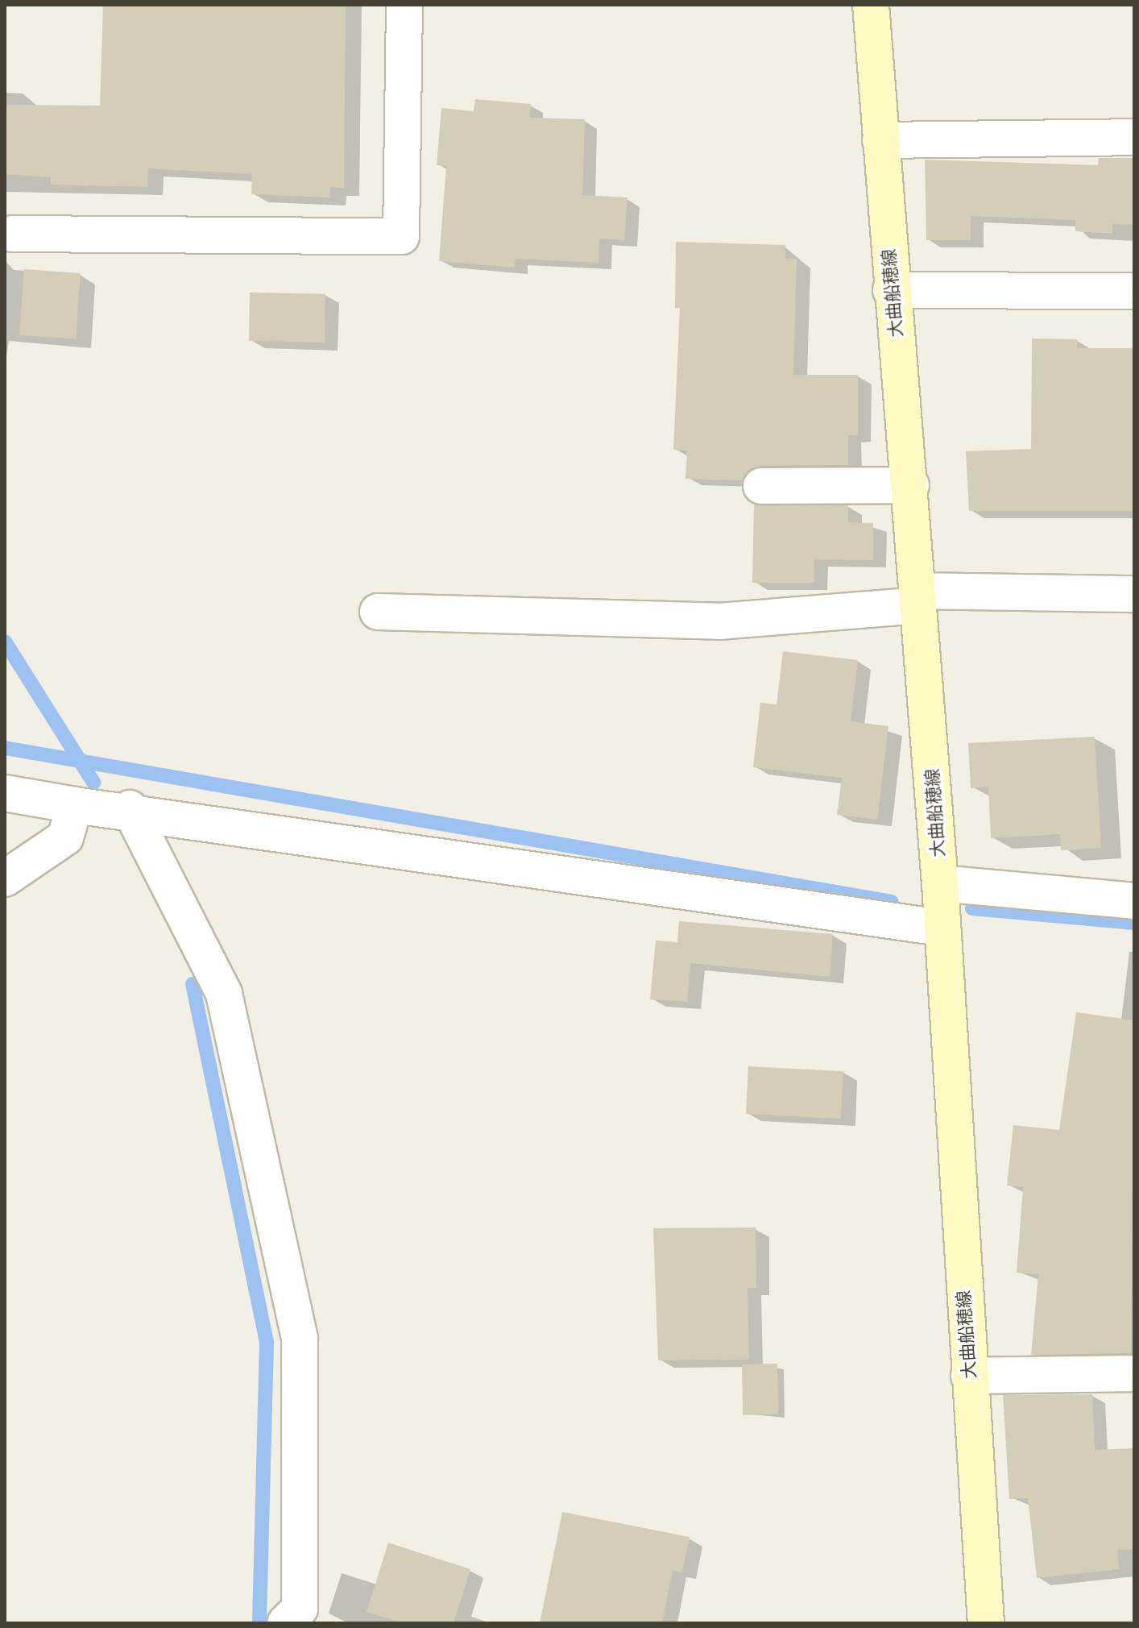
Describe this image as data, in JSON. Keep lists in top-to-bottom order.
{
  "streets": {
    "main road": ["大曲船穂線"]
  }
}
